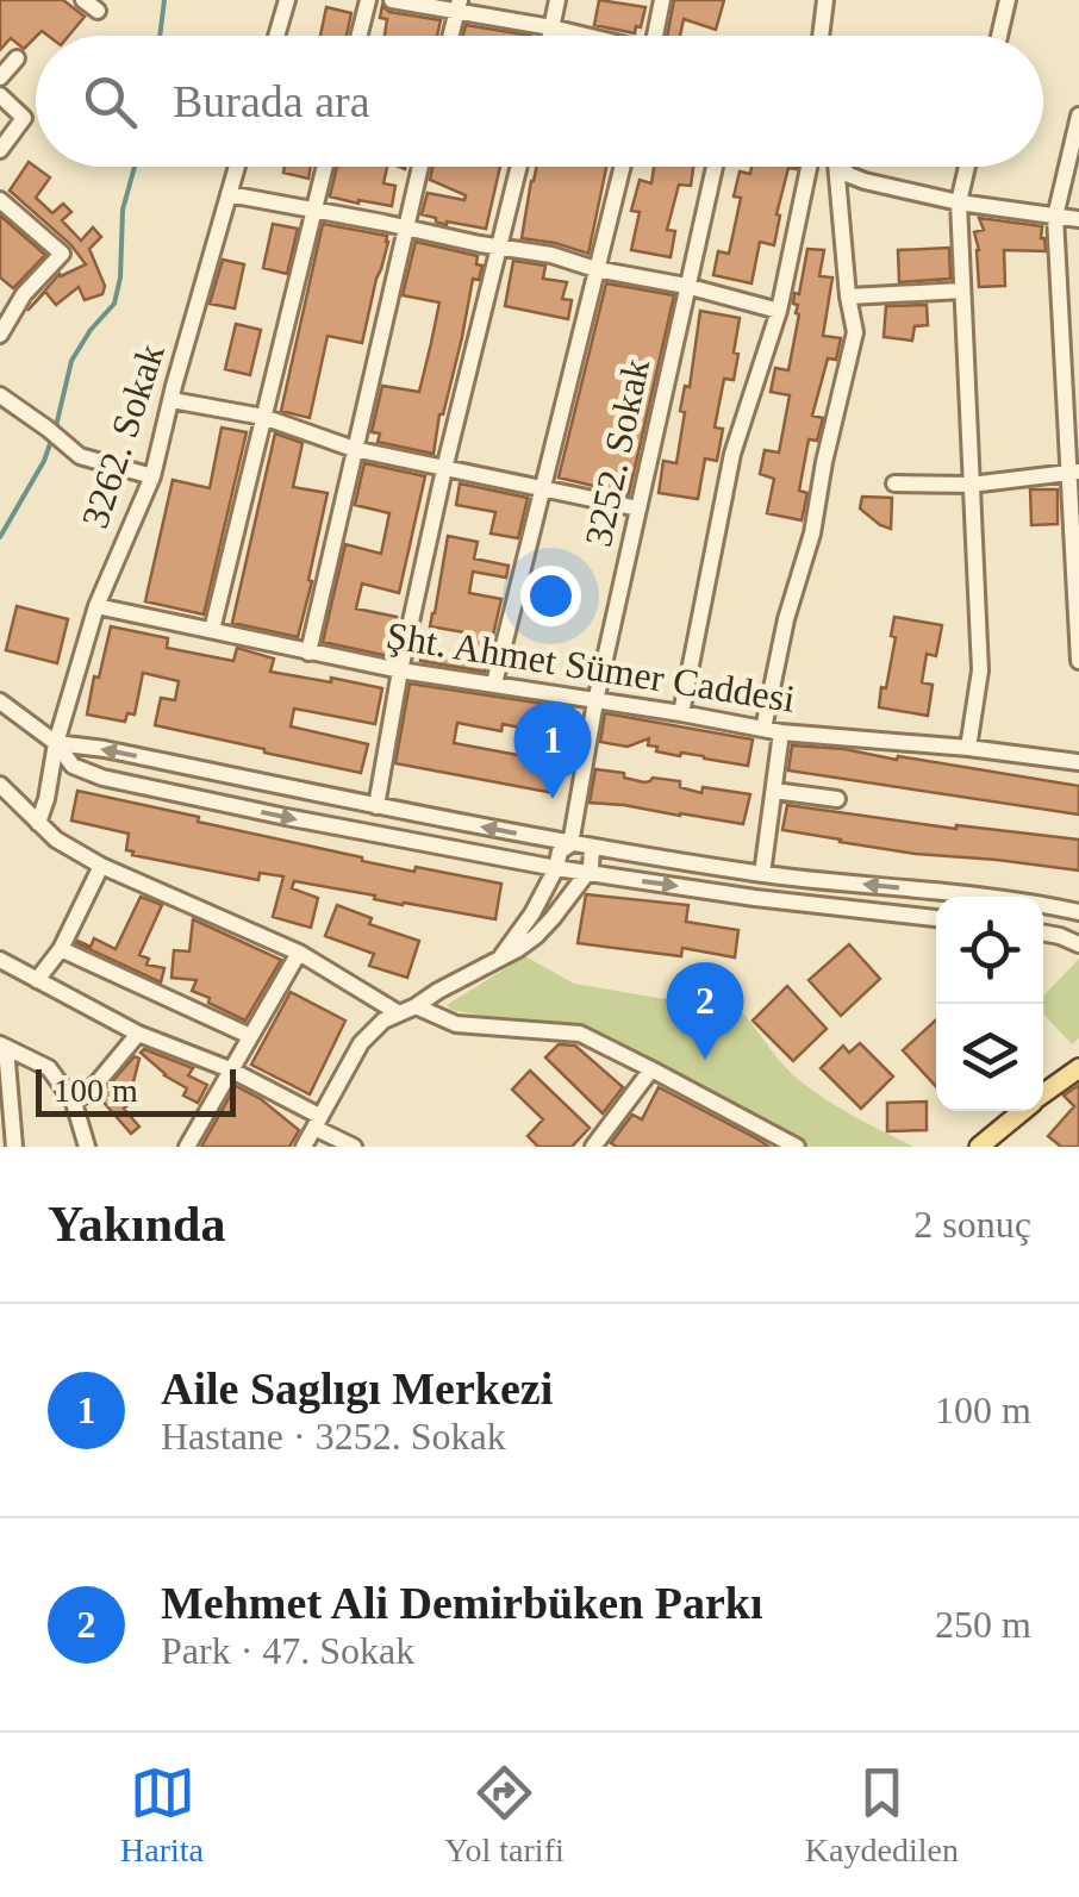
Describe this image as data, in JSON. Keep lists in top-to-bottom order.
{
  "streets": {
    "street": ["3262. Sokak", "3252. Sokak", "Şht. Ahmet Sümer Caddesi"]
  },
  "crossings": [
    ["3262. Sokak", "Şht. Ahmet Sümer Caddesi"],
    ["3252. Sokak", "Şht. Ahmet Sümer Caddesi"]
  ],
  "scale_bar": "100 m",
  "page": {
    "search": "Burada ara",
    "pins": ["1", "2"],
    "scale": "100 m",
    "heading": ["Yakında", "2 sonuç"],
    "list": [
      {
        "mark": "1",
        "name": "Aile Saglıgı Merkezi",
        "note": "Hastane · 3252. Sokak",
        "value": "100 m"
      },
      {
        "mark": "2",
        "name": "Mehmet Ali Demirbüken Parkı",
        "note": "Park · 47. Sokak",
        "value": "250 m"
      }
    ],
    "nav": ["Harita", "Yol tarifi", "Kaydedilen"]
  }
}
